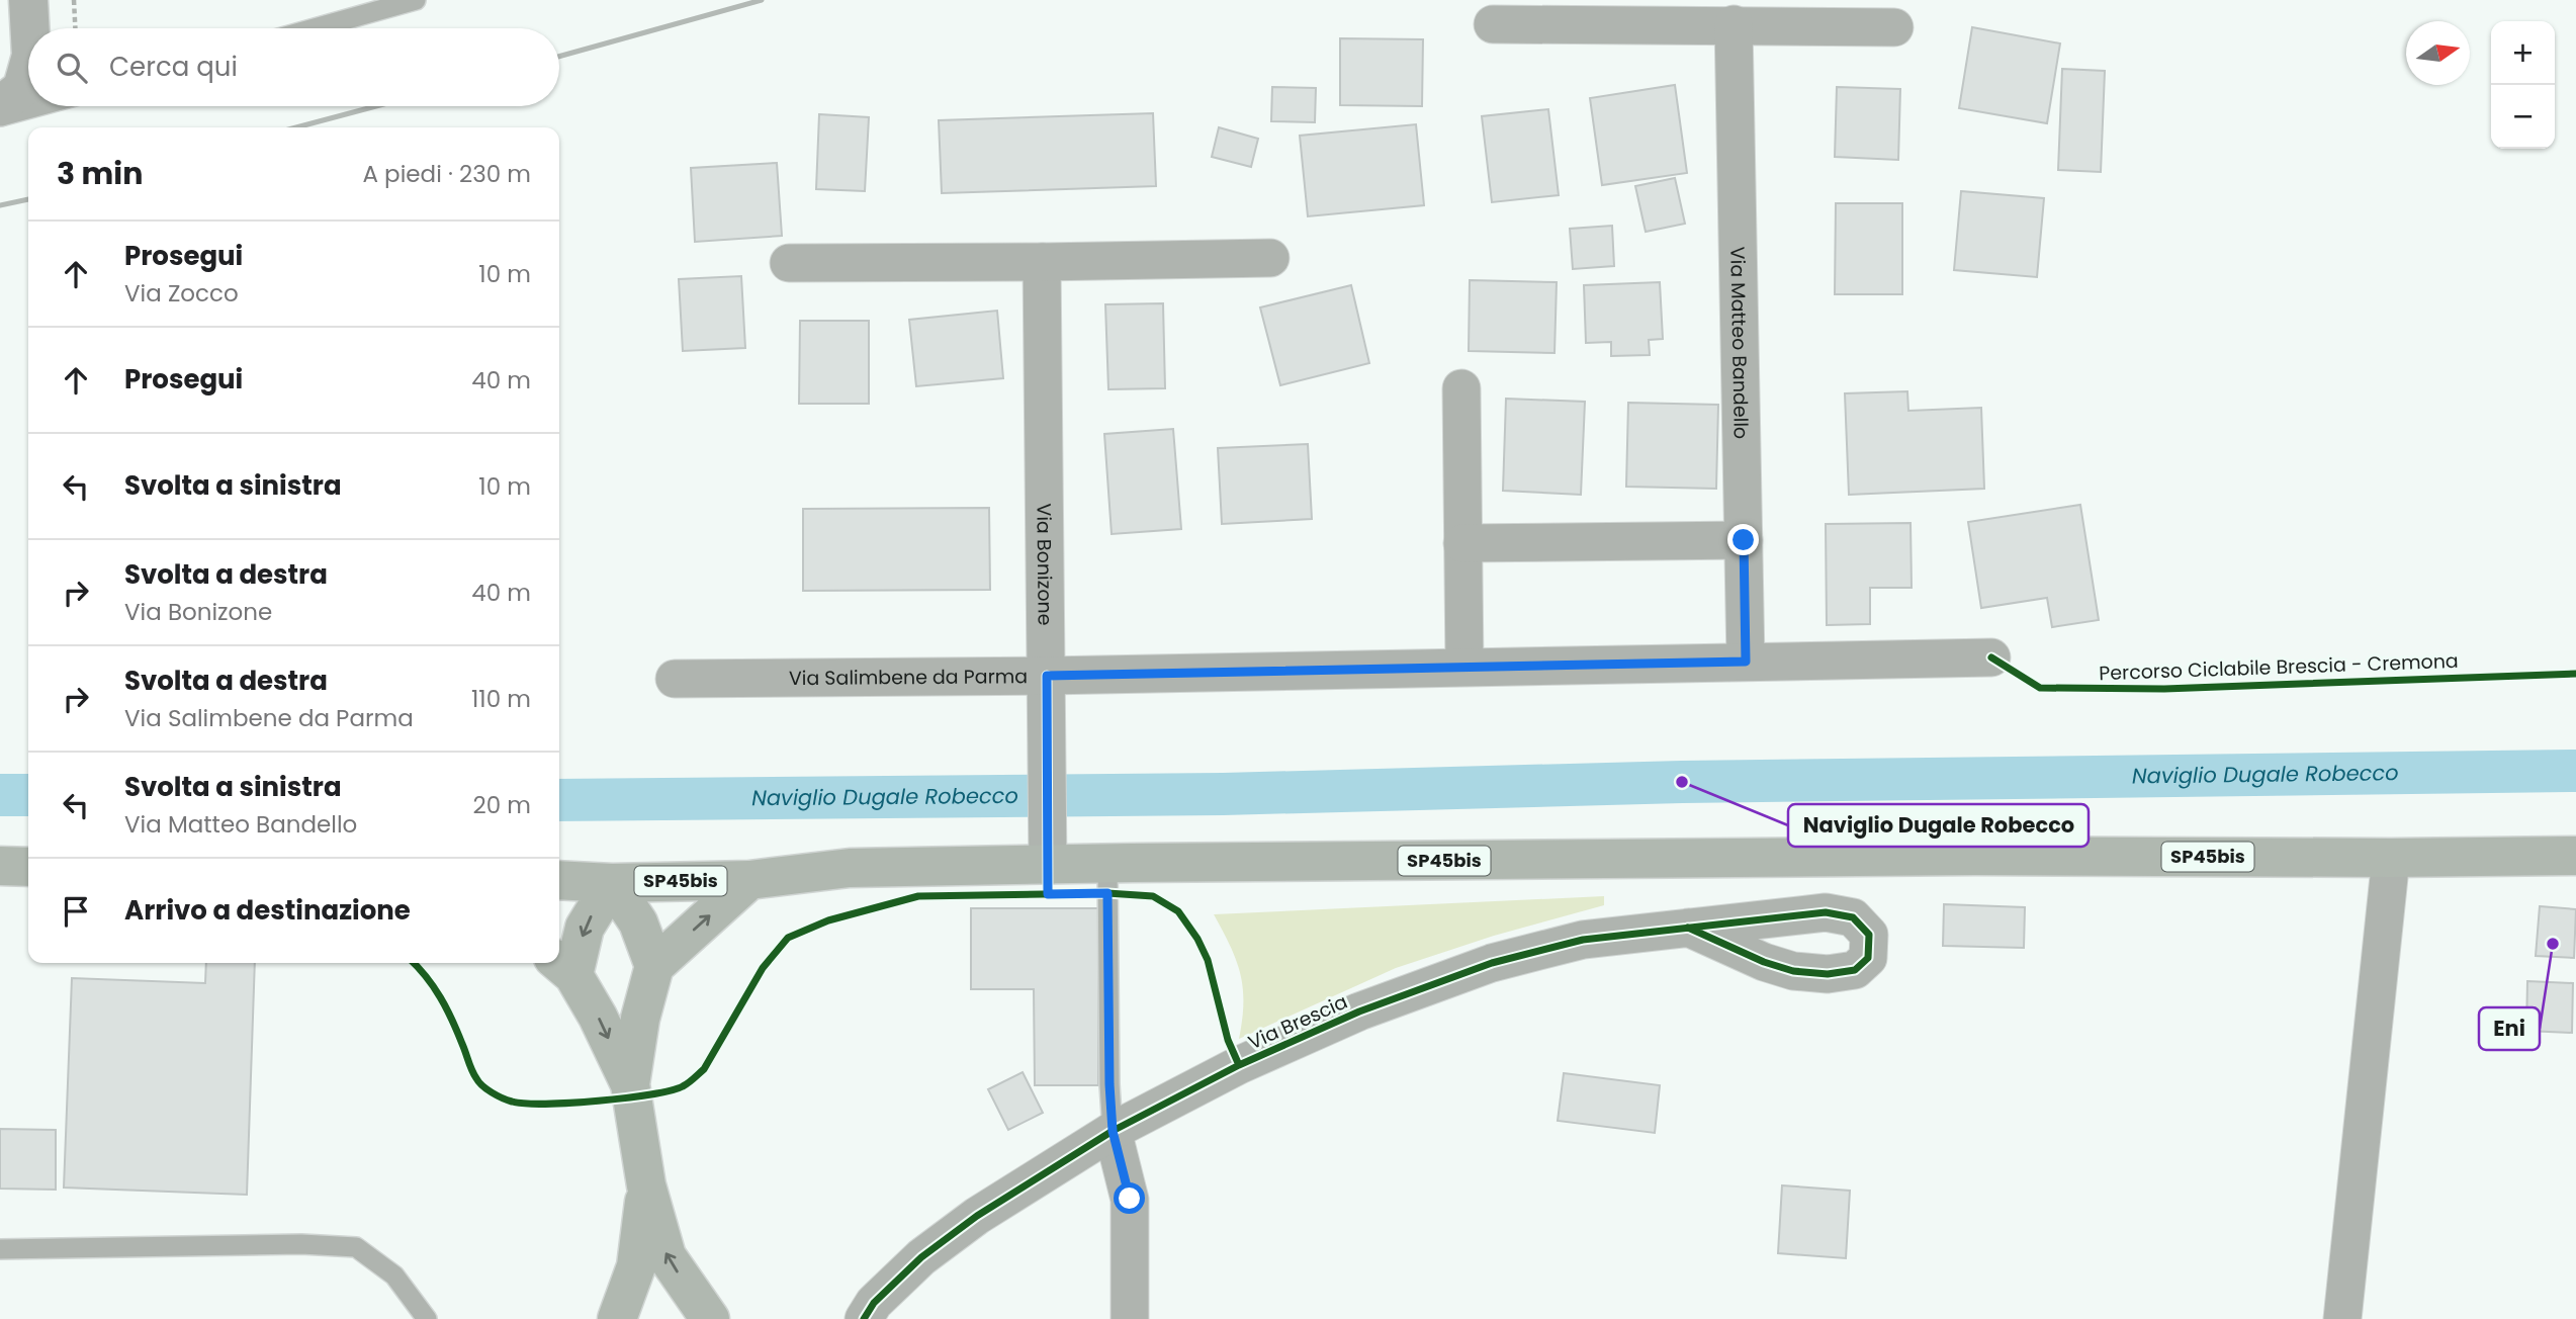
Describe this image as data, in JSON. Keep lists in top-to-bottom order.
{
  "streets": {
    "main road": ["SP45bis"],
    "street": [
      "Via Matteo Bandello",
      "Via Bonizone",
      "Via Salimbene da Parma",
      "Via Brescia"
    ],
    "cycle path": ["Percorso Ciclabile Brescia - Cremona"]
  },
  "crossings": [
    ["Via Matteo Bandello", "Via Salimbene da Parma"],
    ["Via Bonizone", "Via Salimbene da Parma"],
    ["Via Bonizone", "SP45bis"]
  ],
  "water": ["Naviglio Dugale Robecco"],
  "places": ["Naviglio Dugale Robecco", "Eni"],
  "north": "right",
  "page": {
    "map_buttons": ["+", "−"],
    "search": "Cerca qui",
    "heading": ["3 min", "A piedi · 230 m"],
    "list": [
      ["Prosegui", "Via Zocco", "10 m"],
      ["Prosegui", "40 m"],
      ["Svolta a sinistra", "10 m"],
      ["Svolta a destra", "Via Bonizone", "40 m"],
      ["Svolta a destra", "Via Salimbene da Parma", "110 m"],
      ["Svolta a sinistra", "Via Matteo Bandello", "20 m"],
      "Arrivo a destinazione"
    ]
  }
}
